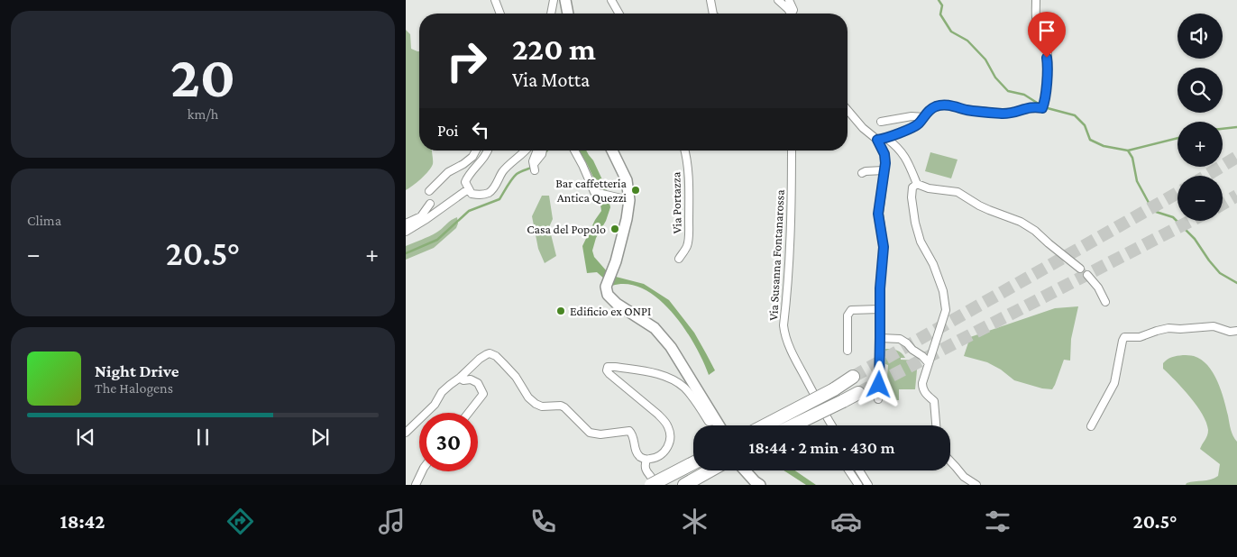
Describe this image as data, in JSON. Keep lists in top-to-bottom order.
{
  "streets": {
    "street": ["Via Portazza", "Via Susanna Fontanarossa"]
  },
  "places": ["Bar caffetteria Antica Quezzi", "Casa del Popolo", "Edificio ex ONPI"],
  "page": {
    "tile": [
      ["20", "km/h"],
      "Clima"
    ],
    "map_buttons": ["+", "−"],
    "turn": ["220 m", "Via Motta"],
    "then": "Poi",
    "heat": ["−", "20.5°", "+"],
    "song": ["Night Drive", "The Halogens"],
    "limit": "30",
    "trip": "18:44 · 2 min · 430 m",
    "tabs": ["18:42", "20.5°"]
  }
}
